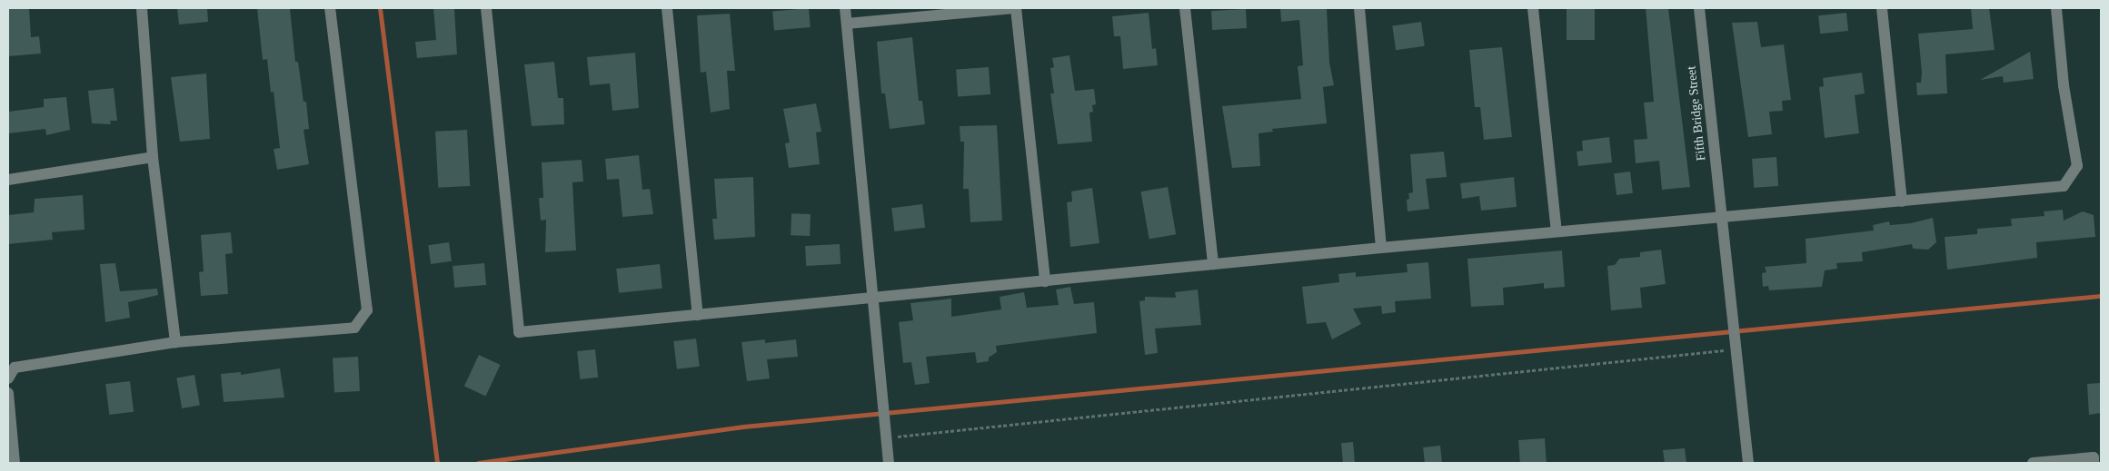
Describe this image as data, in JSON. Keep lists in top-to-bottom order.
{
  "streets": {
    "street": ["Fifth Bridge Street"]
  }
}
